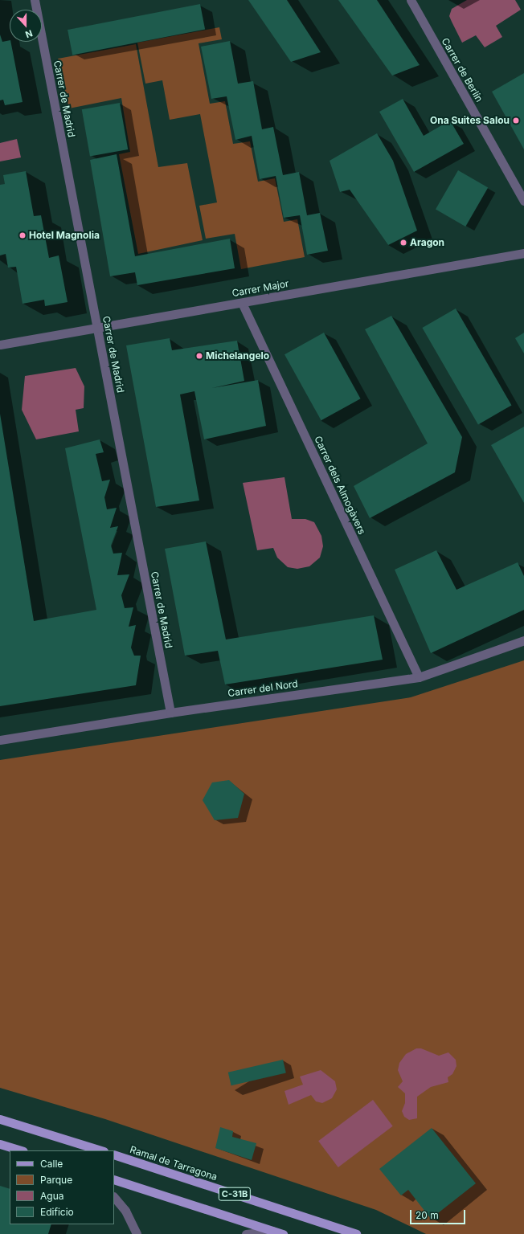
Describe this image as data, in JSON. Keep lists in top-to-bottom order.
{
  "streets": {
    "main road": ["Ramal de Tarragona", "C-31B"],
    "street": [
      "Carrer de Berlín",
      "Carrer de Madrid",
      "Carrer Major",
      "Carrer dels Almogàvers",
      "Carrer del Nord"
    ]
  },
  "crossings": [
    ["Carrer de Madrid", "Carrer Major"],
    ["Carrer de Madrid", "Carrer del Nord"],
    ["Carrer Major", "Carrer dels Almogàvers"],
    ["Carrer dels Almogàvers", "Carrer del Nord"]
  ],
  "places": [
    "Ona Suites Salou",
    "Hotel Magnolia",
    "Aragon",
    "Michelangelo"
  ],
  "legend": [
    "Calle",
    "Parque",
    "Agua",
    "Edificio"
  ],
  "scale_bar": "20 m",
  "north": "bottom"
}
